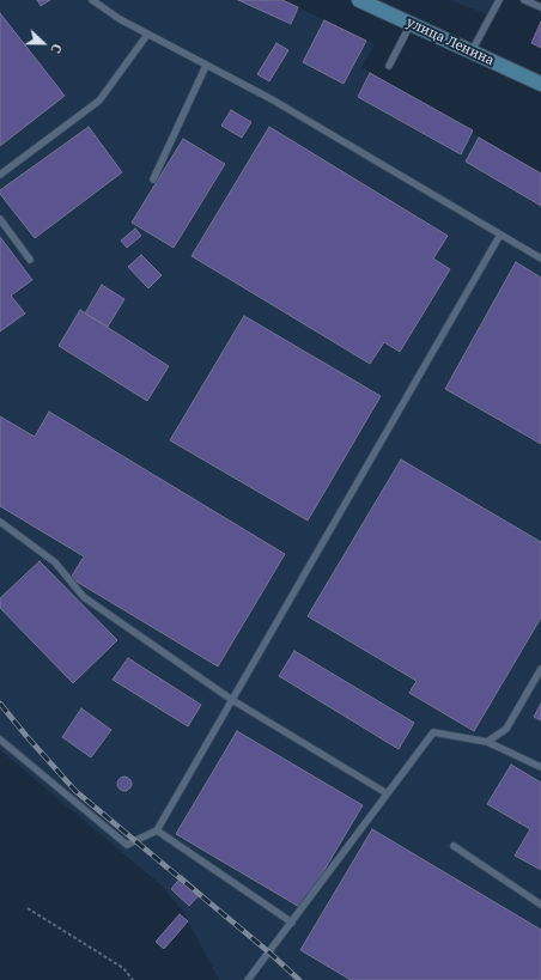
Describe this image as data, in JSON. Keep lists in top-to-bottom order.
{
  "streets": {
    "street": ["улица Ленина"]
  },
  "north": "right"
}
